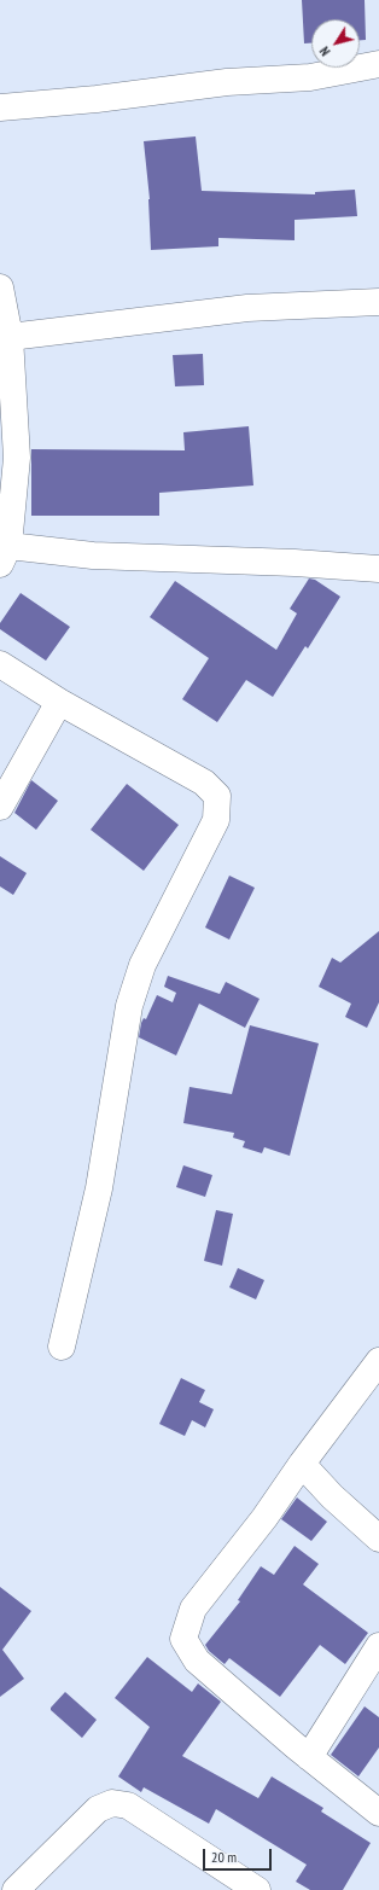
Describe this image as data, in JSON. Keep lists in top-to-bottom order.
{
  "scale_bar": "20 m",
  "north": "bottom left"
}
